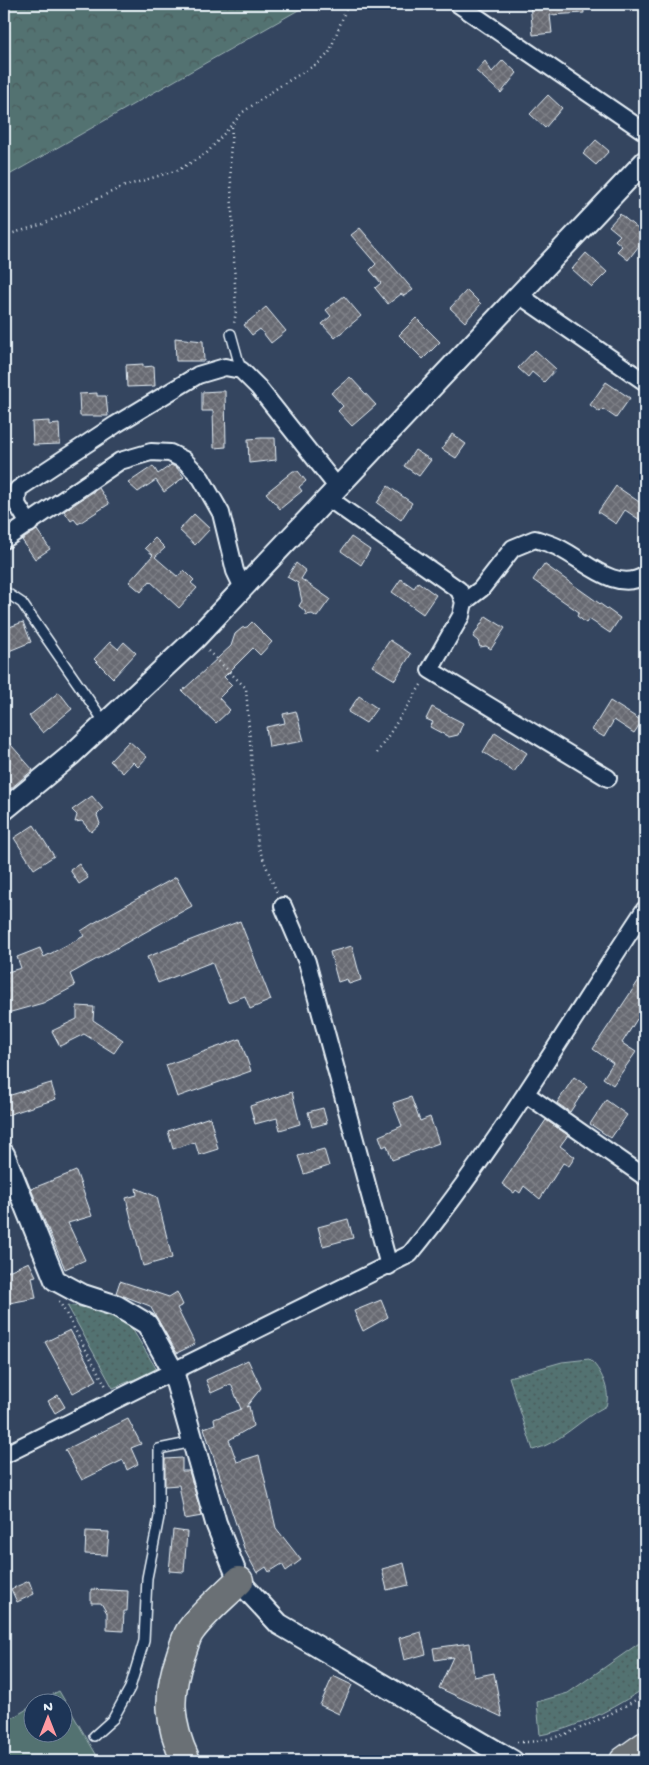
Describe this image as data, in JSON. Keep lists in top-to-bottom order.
{
  "north": "top"
}
